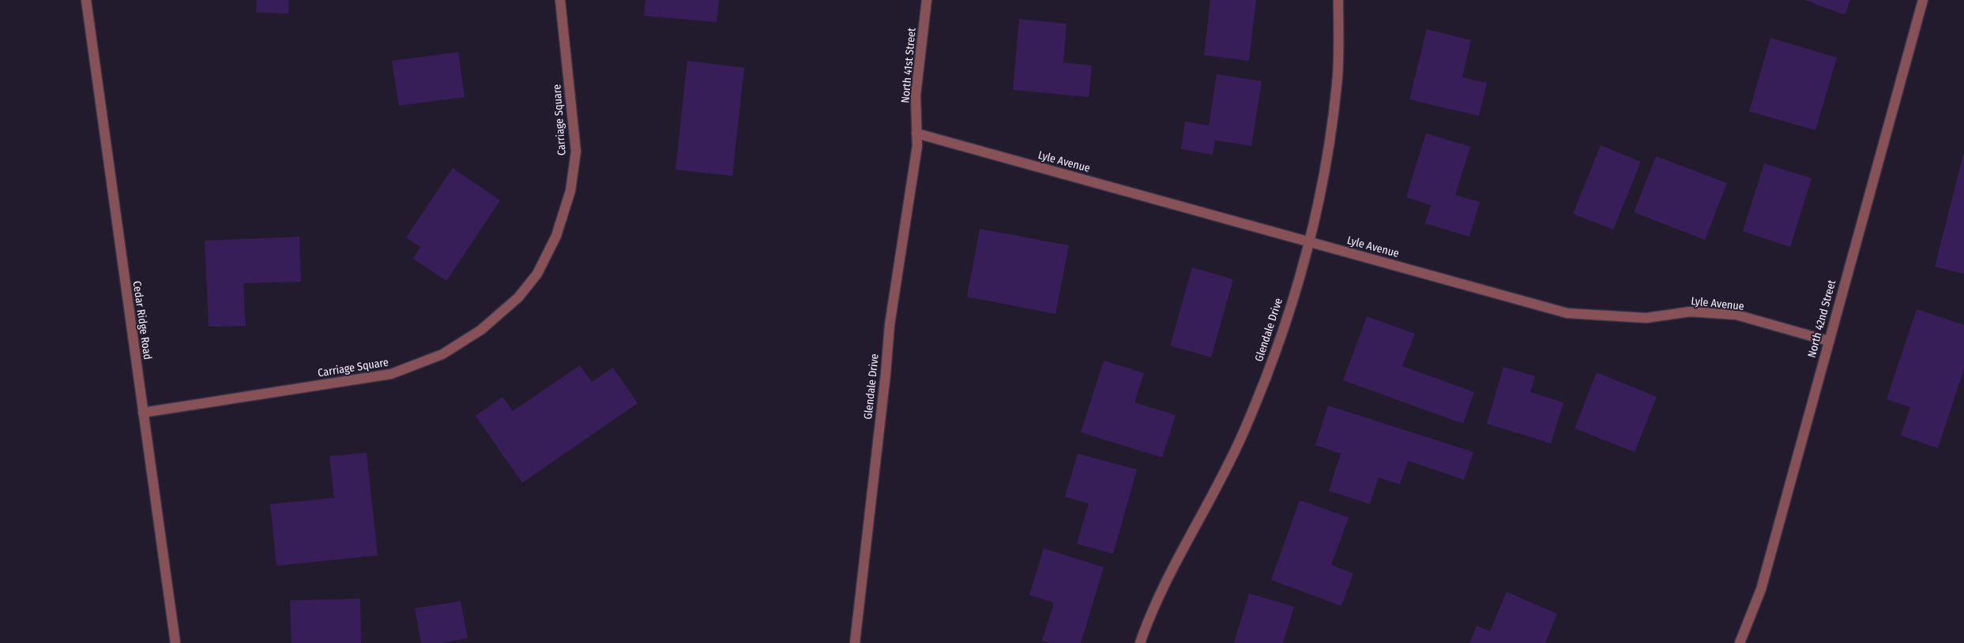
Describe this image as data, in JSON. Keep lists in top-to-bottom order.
{
  "streets": {
    "street": [
      "North 41st Street",
      "Carriage Square",
      "Lyle Avenue",
      "North 42nd Street",
      "Cedar Ridge Road",
      "Glendale Drive"
    ]
  },
  "crossings": [
    ["North 41st Street", "Lyle Avenue"],
    ["North 41st Street", "Glendale Drive"],
    ["Carriage Square", "Cedar Ridge Road"],
    ["Lyle Avenue", "North 42nd Street"],
    ["Lyle Avenue", "Glendale Drive"]
  ]
}
